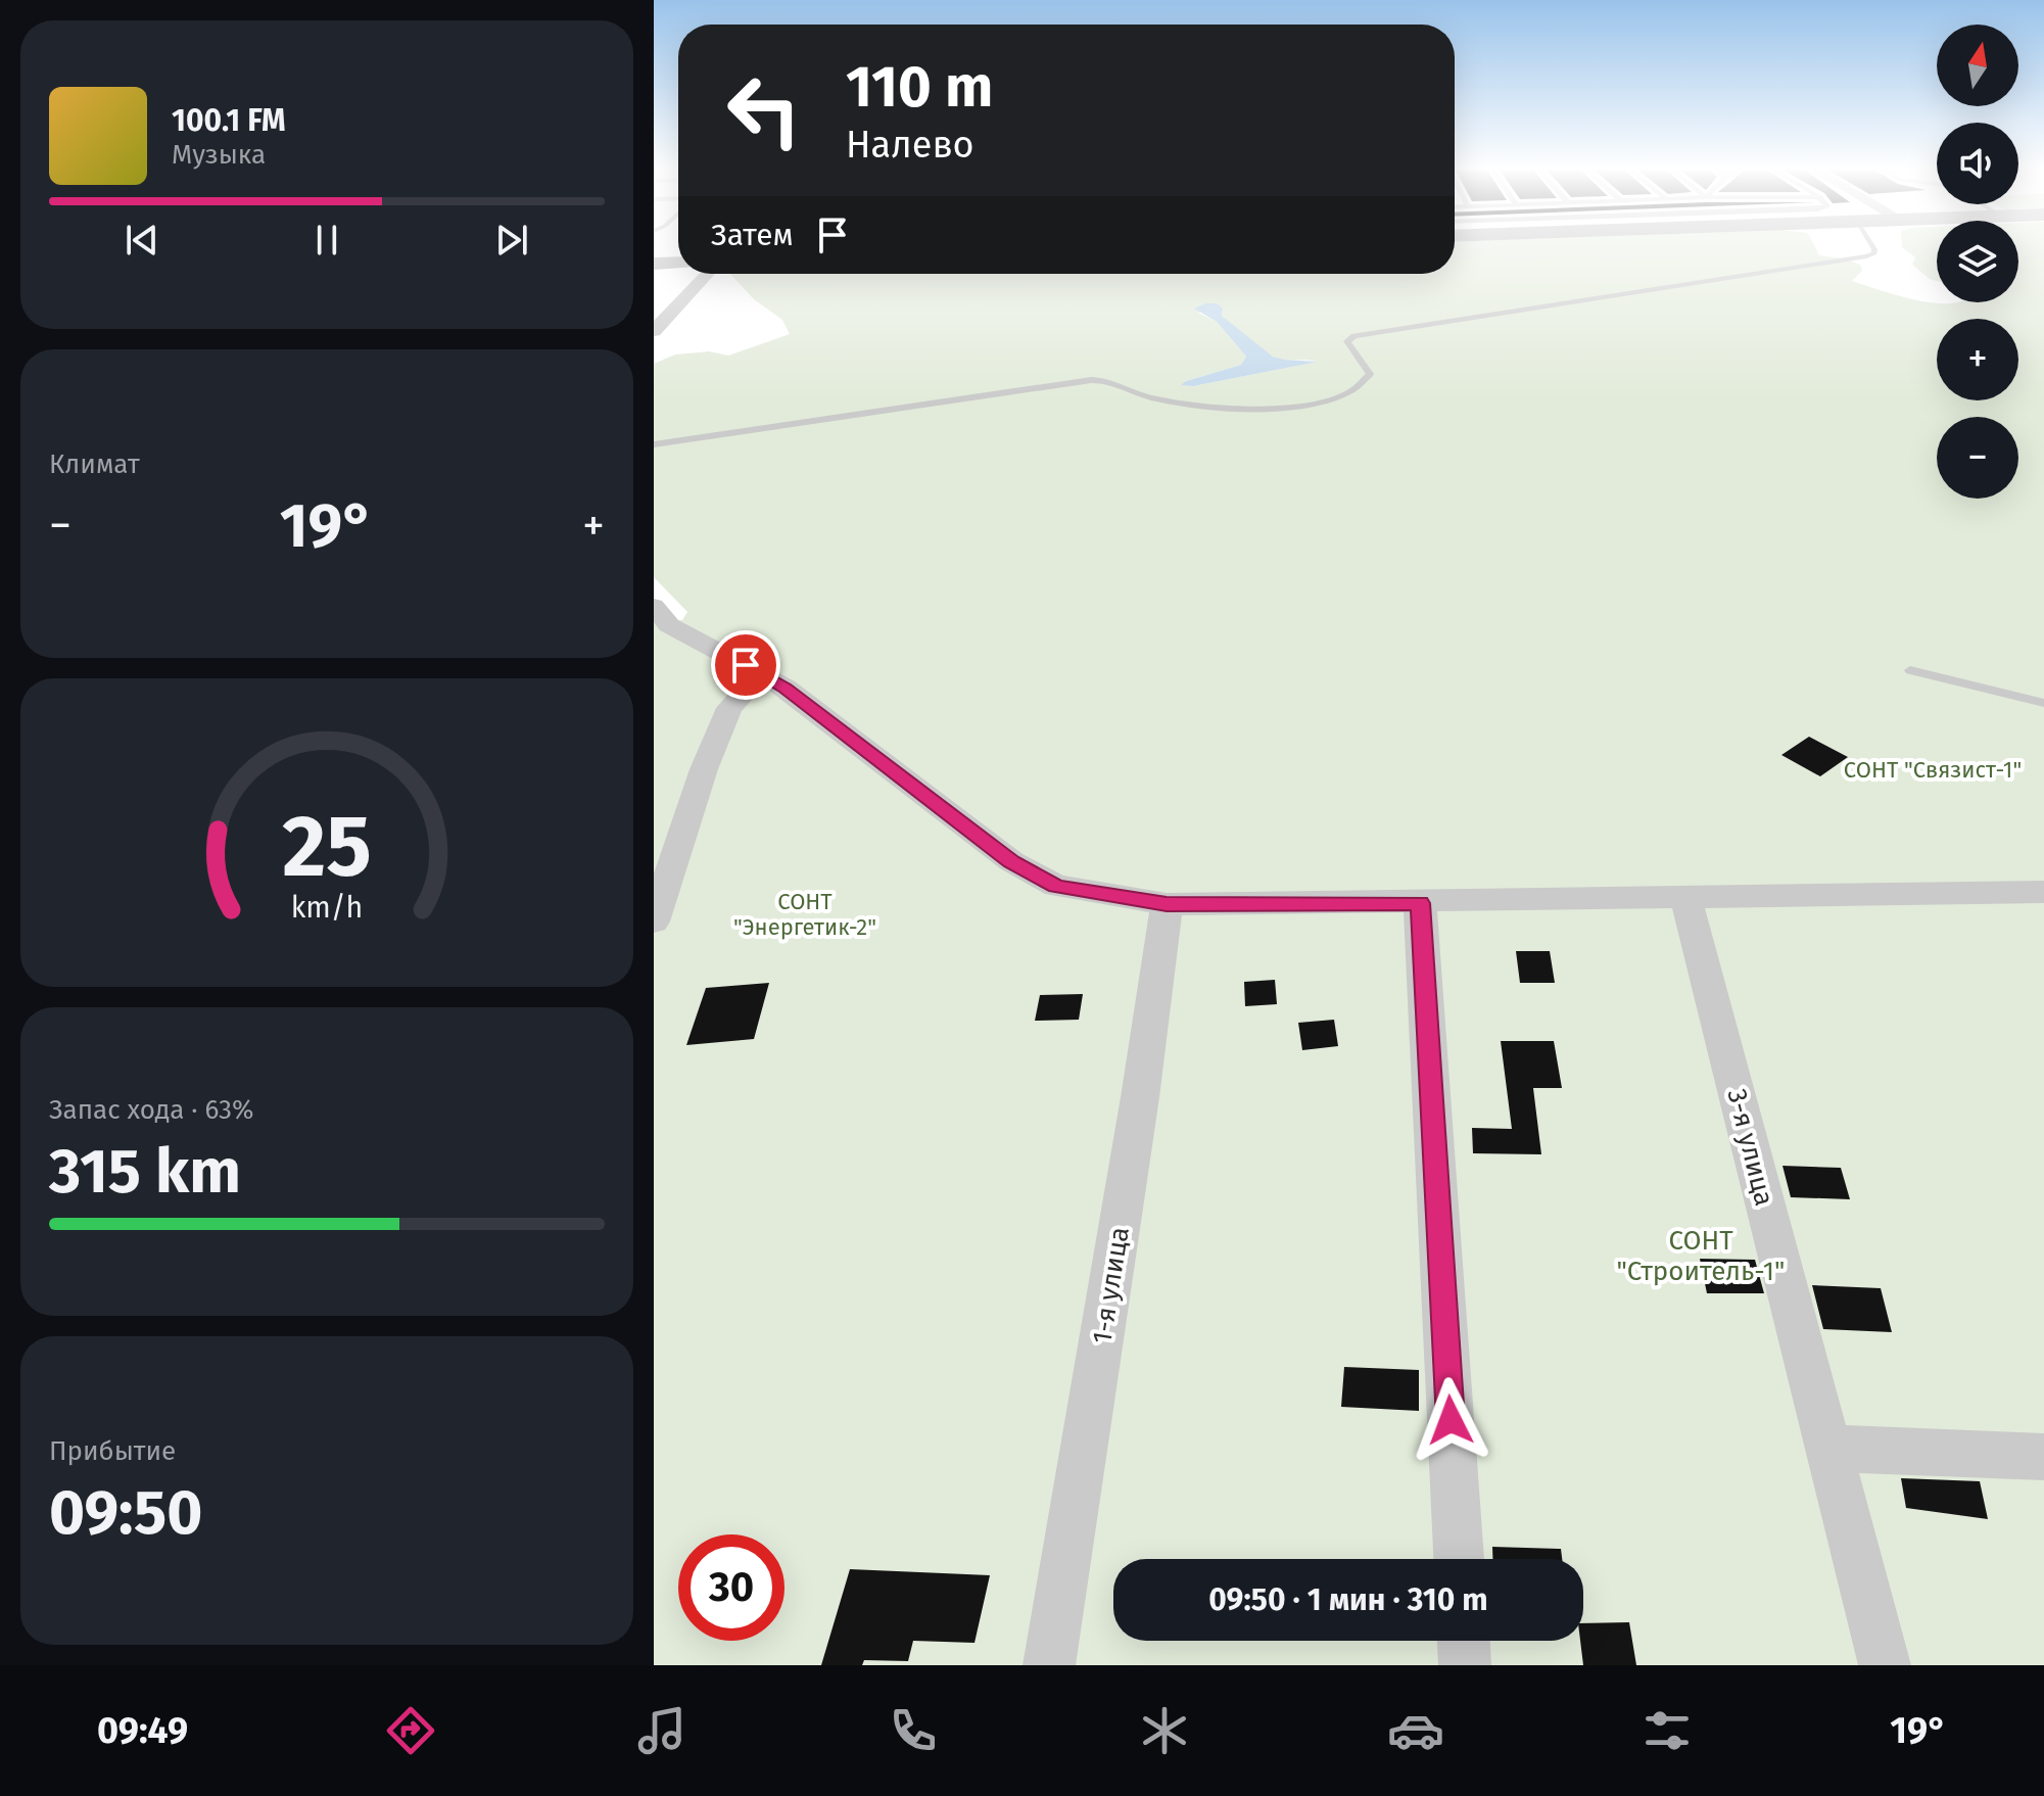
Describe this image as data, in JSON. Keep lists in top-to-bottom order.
{
  "streets": {
    "street": ["3-я улица", "1-я улица"]
  },
  "parks": ["СОНТ \"Связист-1\"", "СОНТ \"Энергетик-2\"", "СОНТ \"Строитель-1\""],
  "north": "top",
  "page": {
    "map_buttons": ["+", "−"],
    "turn": ["110 m", "Налево"],
    "song": ["100.1 FM", "Музыка"],
    "then": "Затем",
    "tile": [
      "Климат",
      ["Запас хода · 63%", "315 km"],
      ["Прибытие", "09:50"]
    ],
    "heat": ["−", "19°", "+"],
    "limit": "30",
    "trip": "09:50 · 1 мин · 310 m",
    "tabs": ["09:49", "19°"],
    "gauge": ["25", "km/h"]
  }
}
